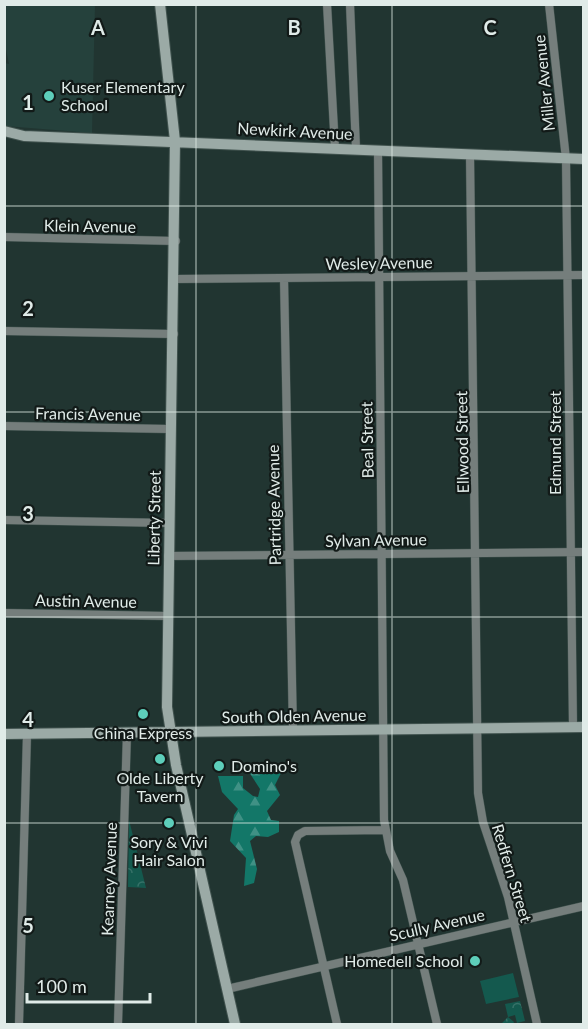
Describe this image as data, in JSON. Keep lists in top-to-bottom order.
{
  "streets": {
    "street": [
      "Miller Avenue",
      "Newkirk Avenue",
      "Klein Avenue",
      "Wesley Avenue",
      "Francis Avenue",
      "Beal Street",
      "Ellwood Street",
      "Edmund Street",
      "Partridge Avenue",
      "Liberty Street",
      "Sylvan Avenue",
      "Austin Avenue",
      "South Olden Avenue",
      "Redfern Street",
      "Kearney Avenue",
      "Scully Avenue"
    ]
  },
  "crossings": [
    ["Miller Avenue", "Newkirk Avenue"],
    ["Miller Avenue", "Edmund Street"],
    ["Newkirk Avenue", "Beal Street"],
    ["Newkirk Avenue", "Ellwood Street"],
    ["Newkirk Avenue", "Edmund Street"],
    ["Newkirk Avenue", "Liberty Street"],
    ["Klein Avenue", "Liberty Street"],
    ["Wesley Avenue", "Beal Street"],
    ["Wesley Avenue", "Ellwood Street"],
    ["Wesley Avenue", "Edmund Street"],
    ["Wesley Avenue", "Partridge Avenue"],
    ["Wesley Avenue", "Liberty Street"],
    ["Francis Avenue", "Liberty Street"],
    ["Beal Street", "Sylvan Avenue"],
    ["Beal Street", "South Olden Avenue"],
    ["Beal Street", "Scully Avenue"],
    ["Ellwood Street", "Sylvan Avenue"],
    ["Ellwood Street", "South Olden Avenue"],
    ["Ellwood Street", "Redfern Street"],
    ["Edmund Street", "Sylvan Avenue"],
    ["Edmund Street", "South Olden Avenue"],
    ["Partridge Avenue", "Sylvan Avenue"],
    ["Partridge Avenue", "South Olden Avenue"],
    ["Liberty Street", "Sylvan Avenue"],
    ["Liberty Street", "Austin Avenue"],
    ["Liberty Street", "South Olden Avenue"],
    ["Liberty Street", "Scully Avenue"],
    ["South Olden Avenue", "Redfern Street"],
    ["South Olden Avenue", "Kearney Avenue"],
    ["Redfern Street", "Scully Avenue"]
  ],
  "places": [
    "Kuser Elementary School",
    "China Express",
    "Olde Liberty Tavern",
    "Domino's",
    "Sory & Vivi Hair Salon",
    "Homedell School"
  ],
  "scale_bar": "100 m",
  "grid": {
    "columns": ["A", "B", "C"],
    "rows": [
      "1",
      "2",
      "3",
      "4",
      "5"
    ]
  }
}
